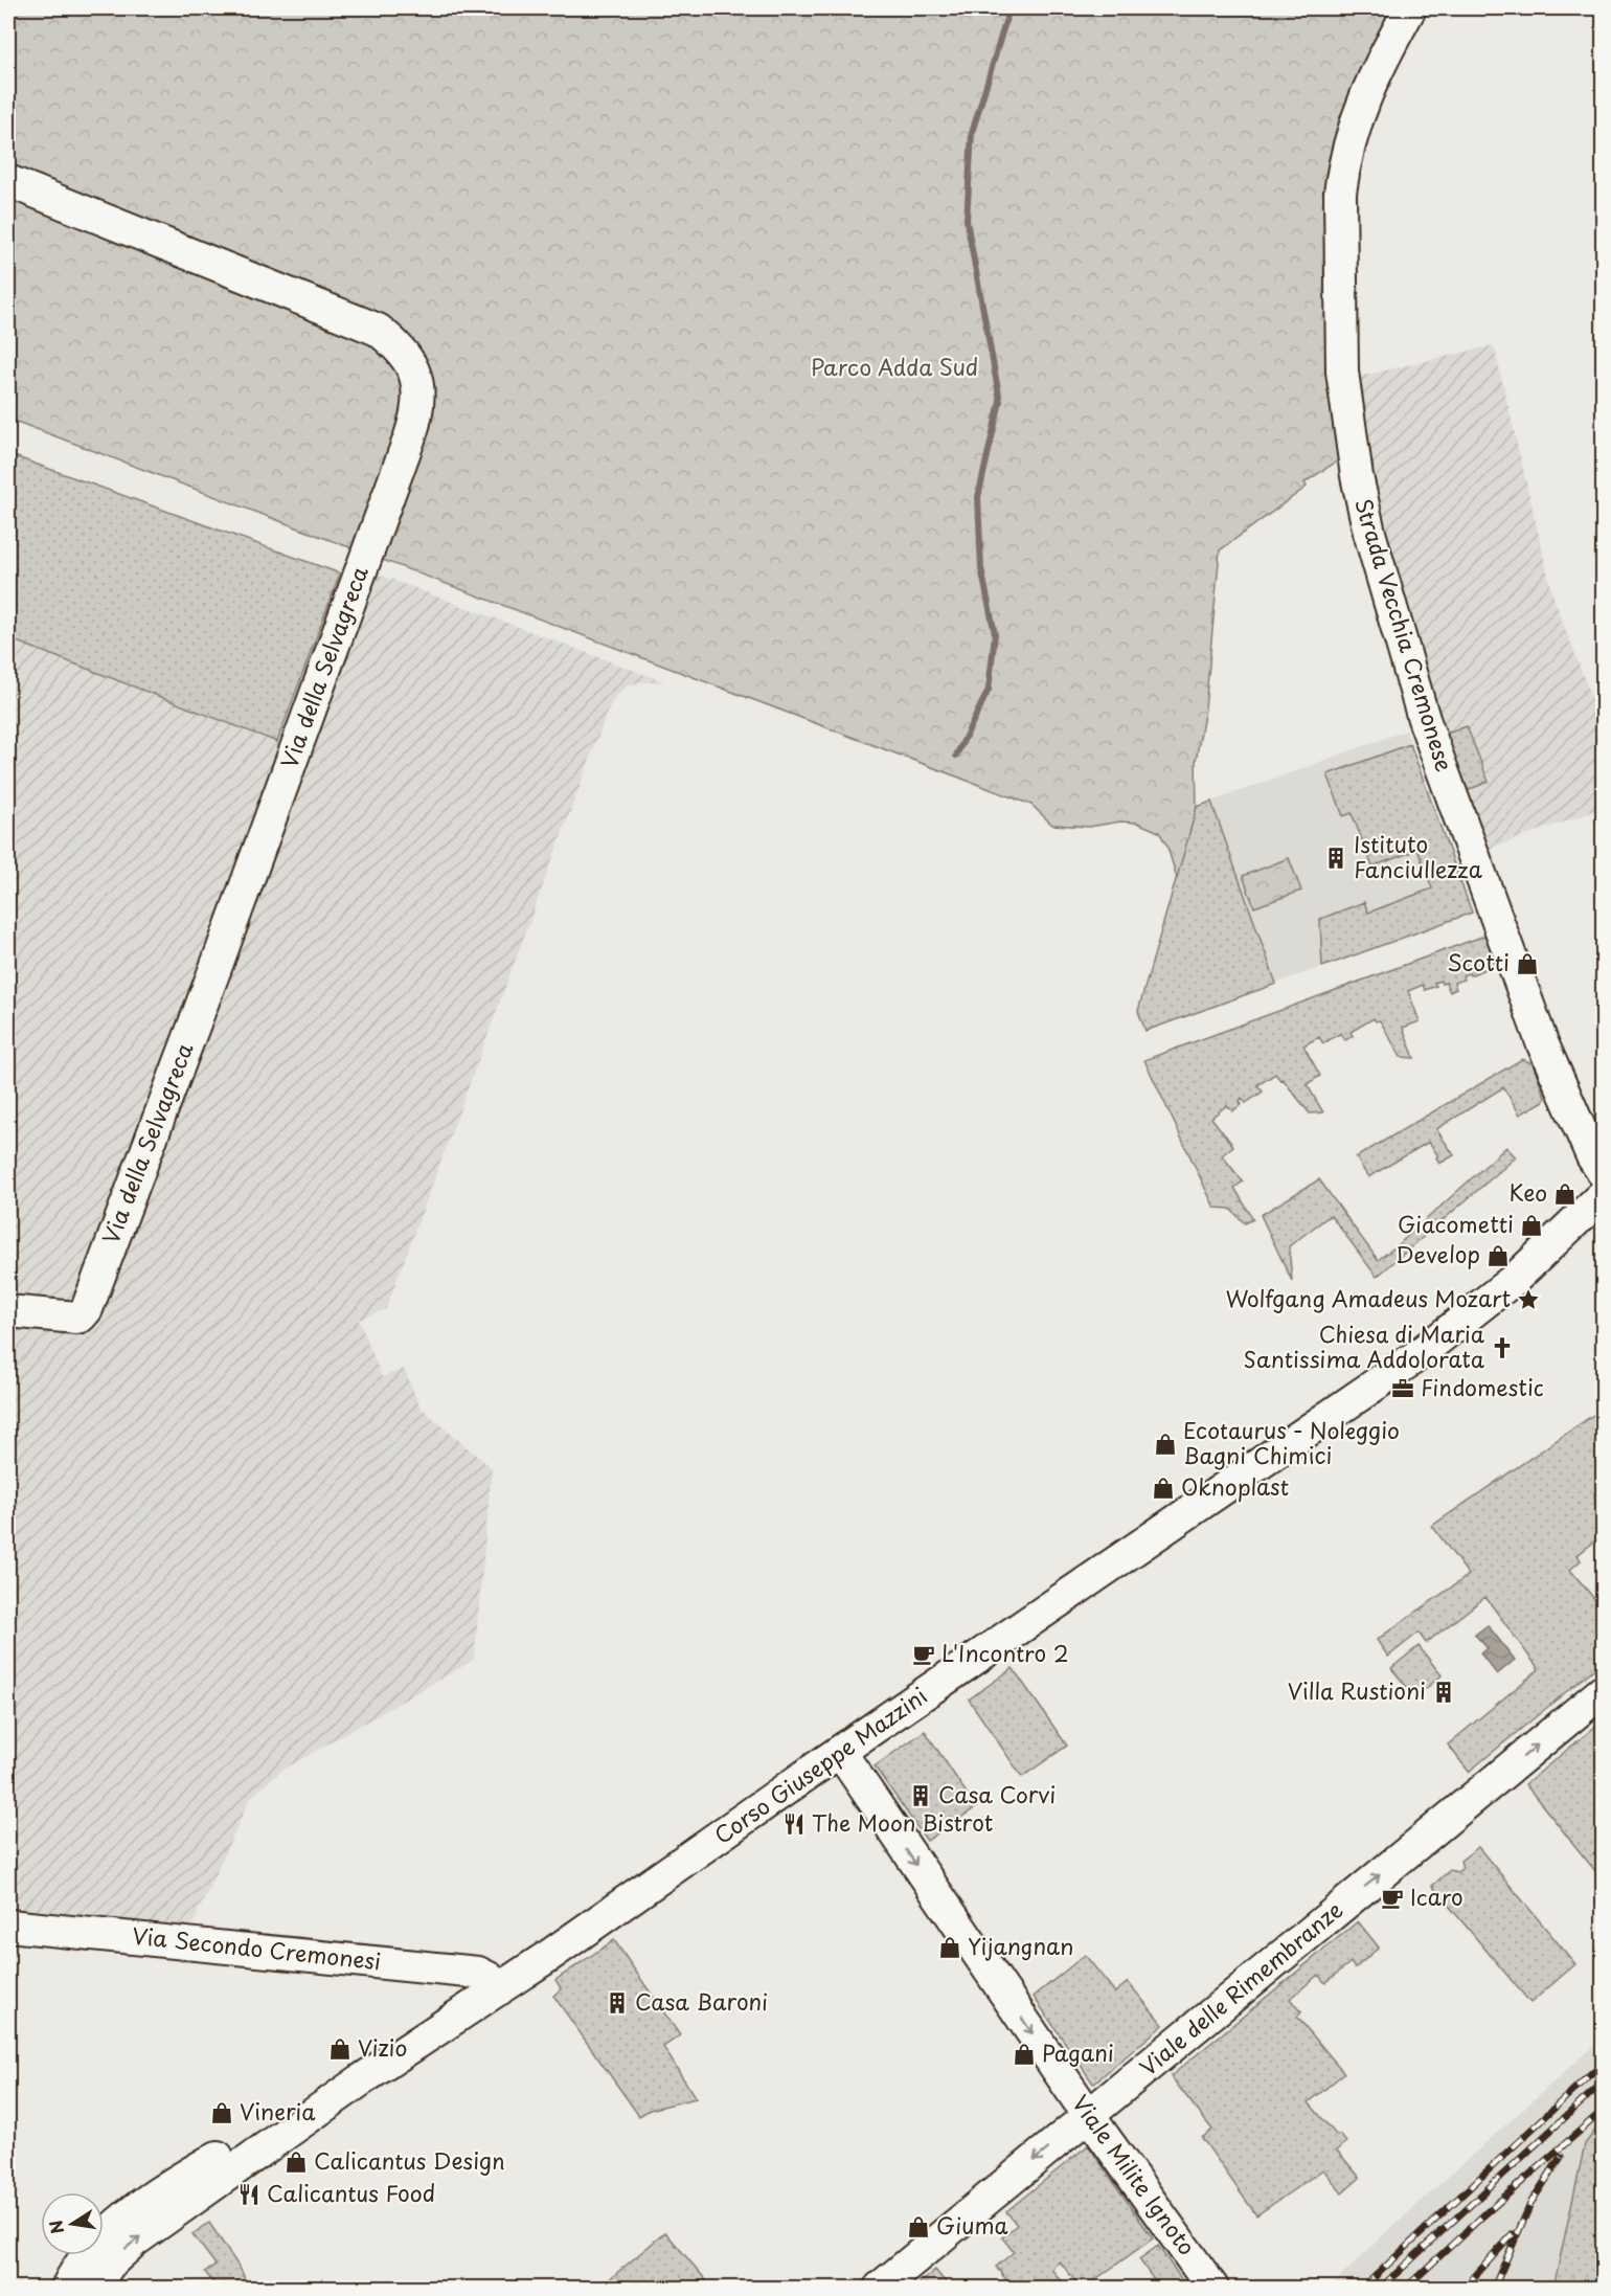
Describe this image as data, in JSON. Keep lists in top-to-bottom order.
{
  "streets": {
    "street": [
      "Strada Vecchia Cremonese",
      "Via della Selvagreca",
      "Corso Giuseppe Mazzini",
      "Via Secondo Cremonesi",
      "Viale delle Rimembranze",
      "Viale Milite Ignoto"
    ]
  },
  "crossings": [
    ["Corso Giuseppe Mazzini", "Via Secondo Cremonesi"],
    ["Corso Giuseppe Mazzini", "Viale Milite Ignoto"],
    ["Viale delle Rimembranze", "Viale Milite Ignoto"]
  ],
  "one_way": ["Viale Milite Ignoto"],
  "parks": ["Parco Adda Sud"],
  "places": {
    "building": [
      "Istituto Fanciullezza",
      "Villa Rustioni",
      "Casa Corvi",
      "Casa Baroni"
    ],
    "shop": [
      "Scotti",
      "Keo",
      "Giacometti",
      "Develop",
      "Ecotaurus - Noleggio Bagni Chimici",
      "Oknoplast",
      "Yijangnan",
      "Vizio",
      "Pagani",
      "Vineria",
      "Calicantus Design",
      "Giuma"
    ],
    "place": ["Wolfgang Amadeus Mozart"],
    "church": ["Chiesa di Maria Santissima Addolorata"],
    "office": ["Findomestic"],
    "cafe": ["L'Incontro 2", "Icaro"],
    "restaurant": ["The Moon Bistrot", "Calicantus Food"]
  },
  "north": "left"
}
